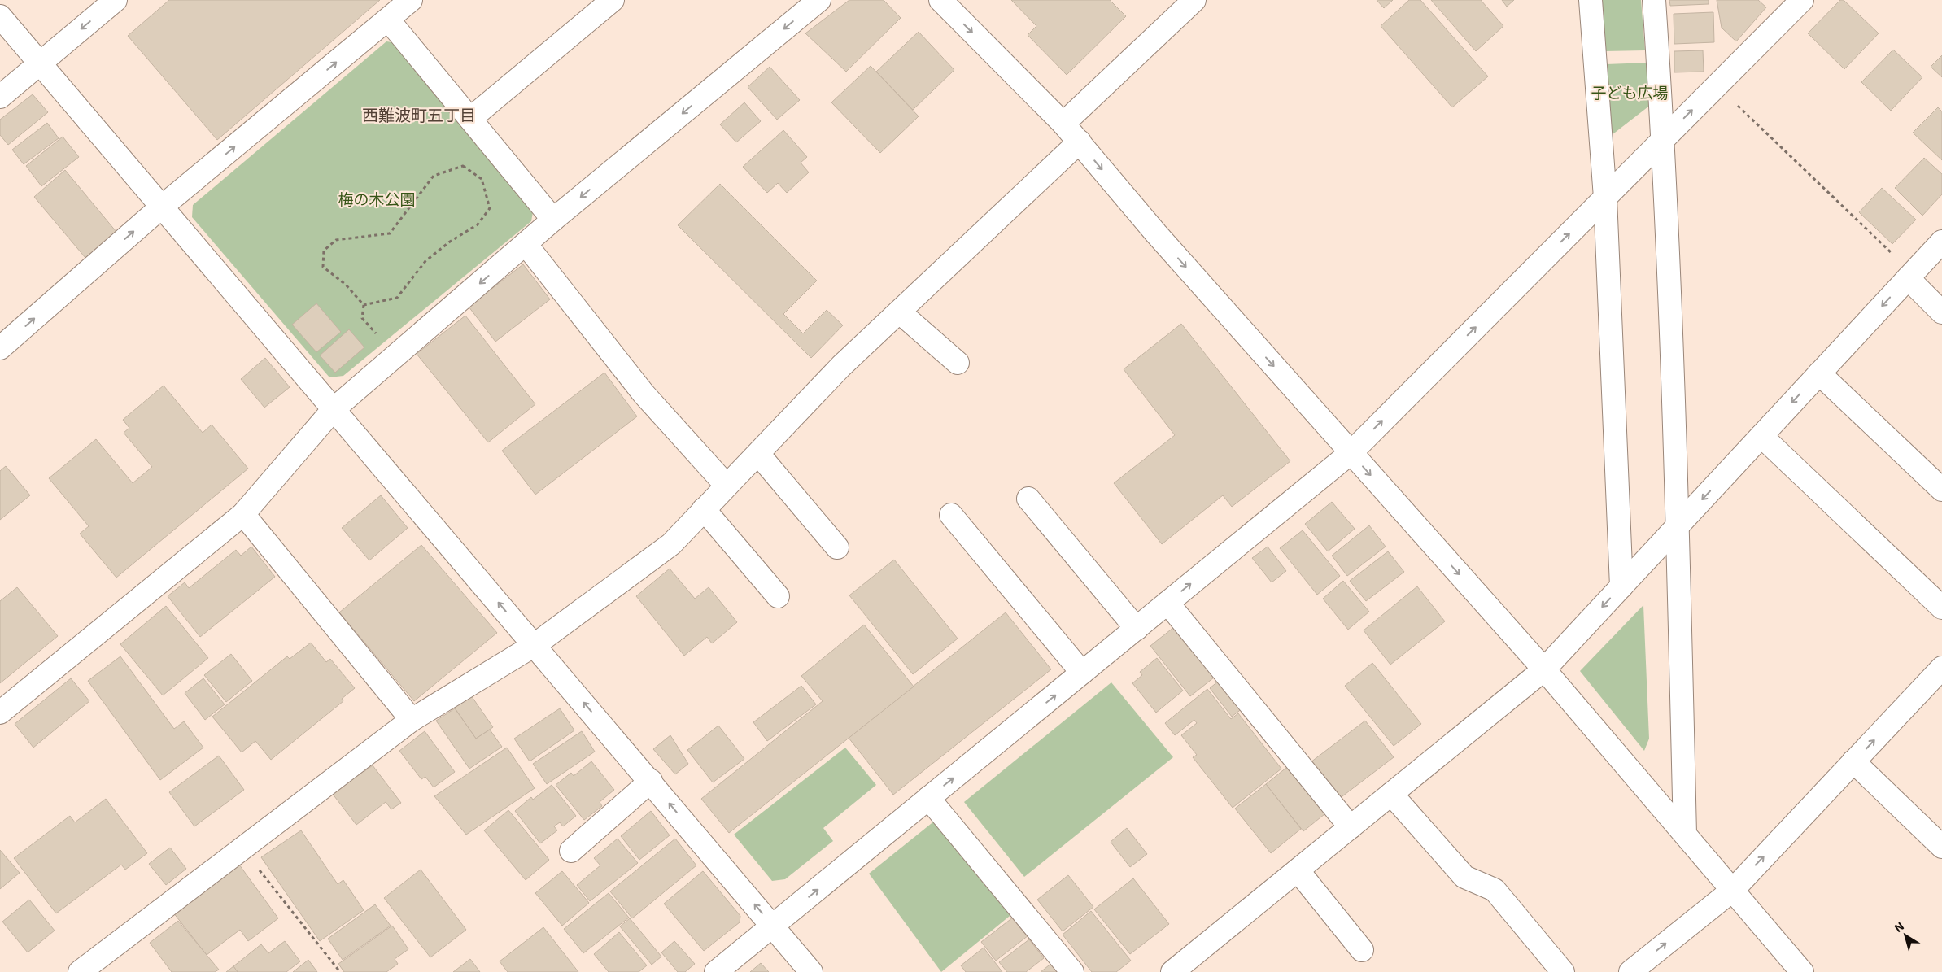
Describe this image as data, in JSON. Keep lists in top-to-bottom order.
{
  "districts": ["西難波町五丁目"],
  "parks": ["子ども広場", "梅の木公園"],
  "north": "top left"
}
